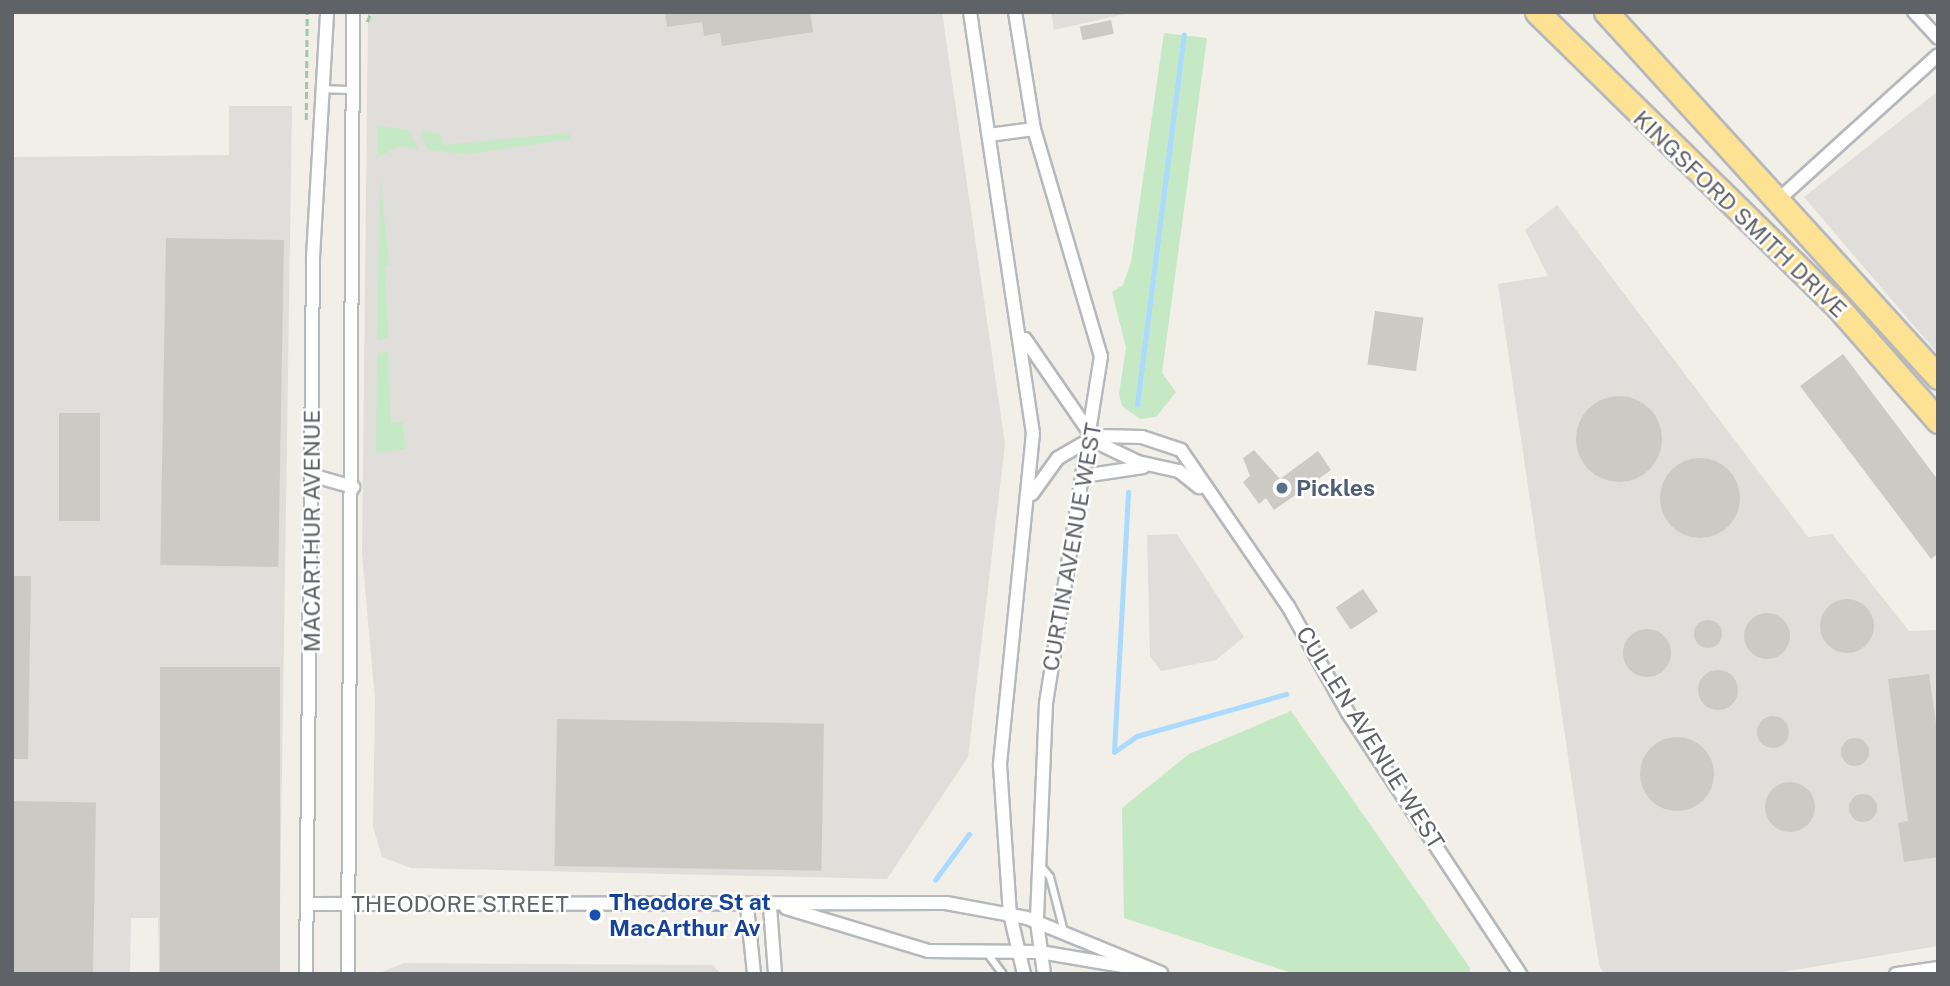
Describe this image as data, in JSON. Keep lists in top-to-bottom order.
{
  "streets": {
    "highway": ["KINGSFORD SMITH DRIVE"],
    "street": [
      "MACARTHUR AVENUE",
      "CURTIN AVENUE WEST",
      "CULLEN AVENUE WEST",
      "THEODORE STREET"
    ]
  },
  "crossings": [
    ["MACARTHUR AVENUE", "THEODORE STREET"],
    ["CURTIN AVENUE WEST", "CULLEN AVENUE WEST"],
    ["CURTIN AVENUE WEST", "THEODORE STREET"]
  ],
  "places": ["Pickles", "Theodore St at MacArthur Av"]
}
